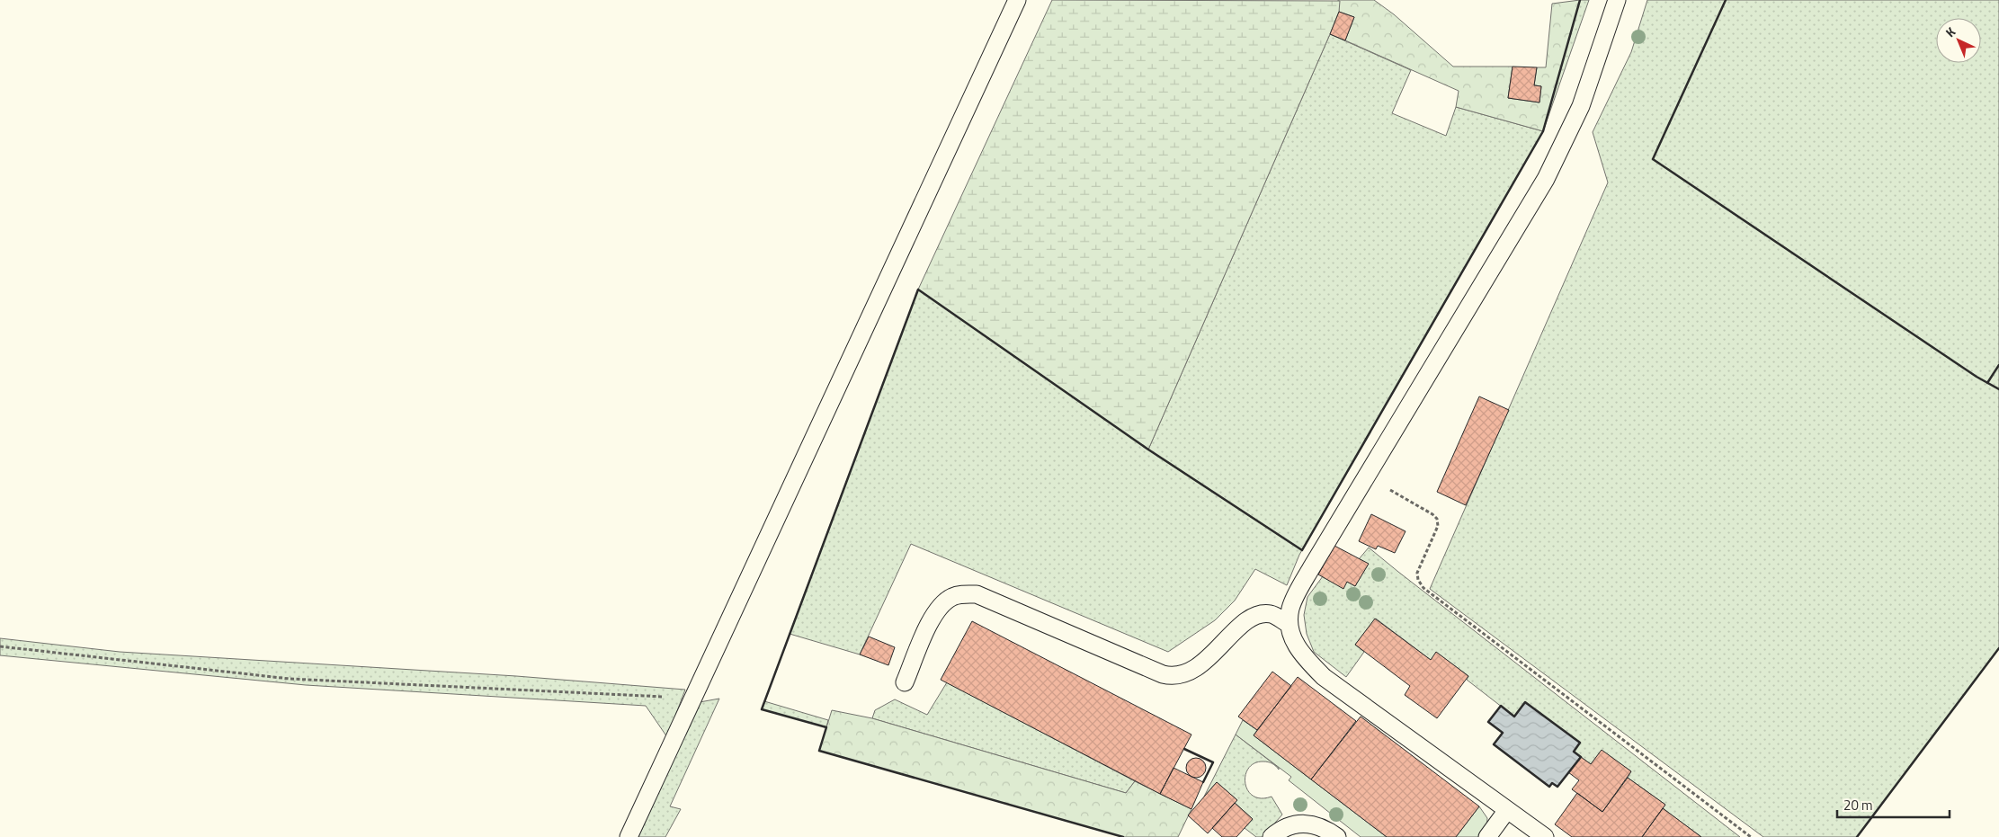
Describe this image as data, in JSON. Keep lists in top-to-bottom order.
{
  "scale_bar": "20 m",
  "north": "top left"
}
